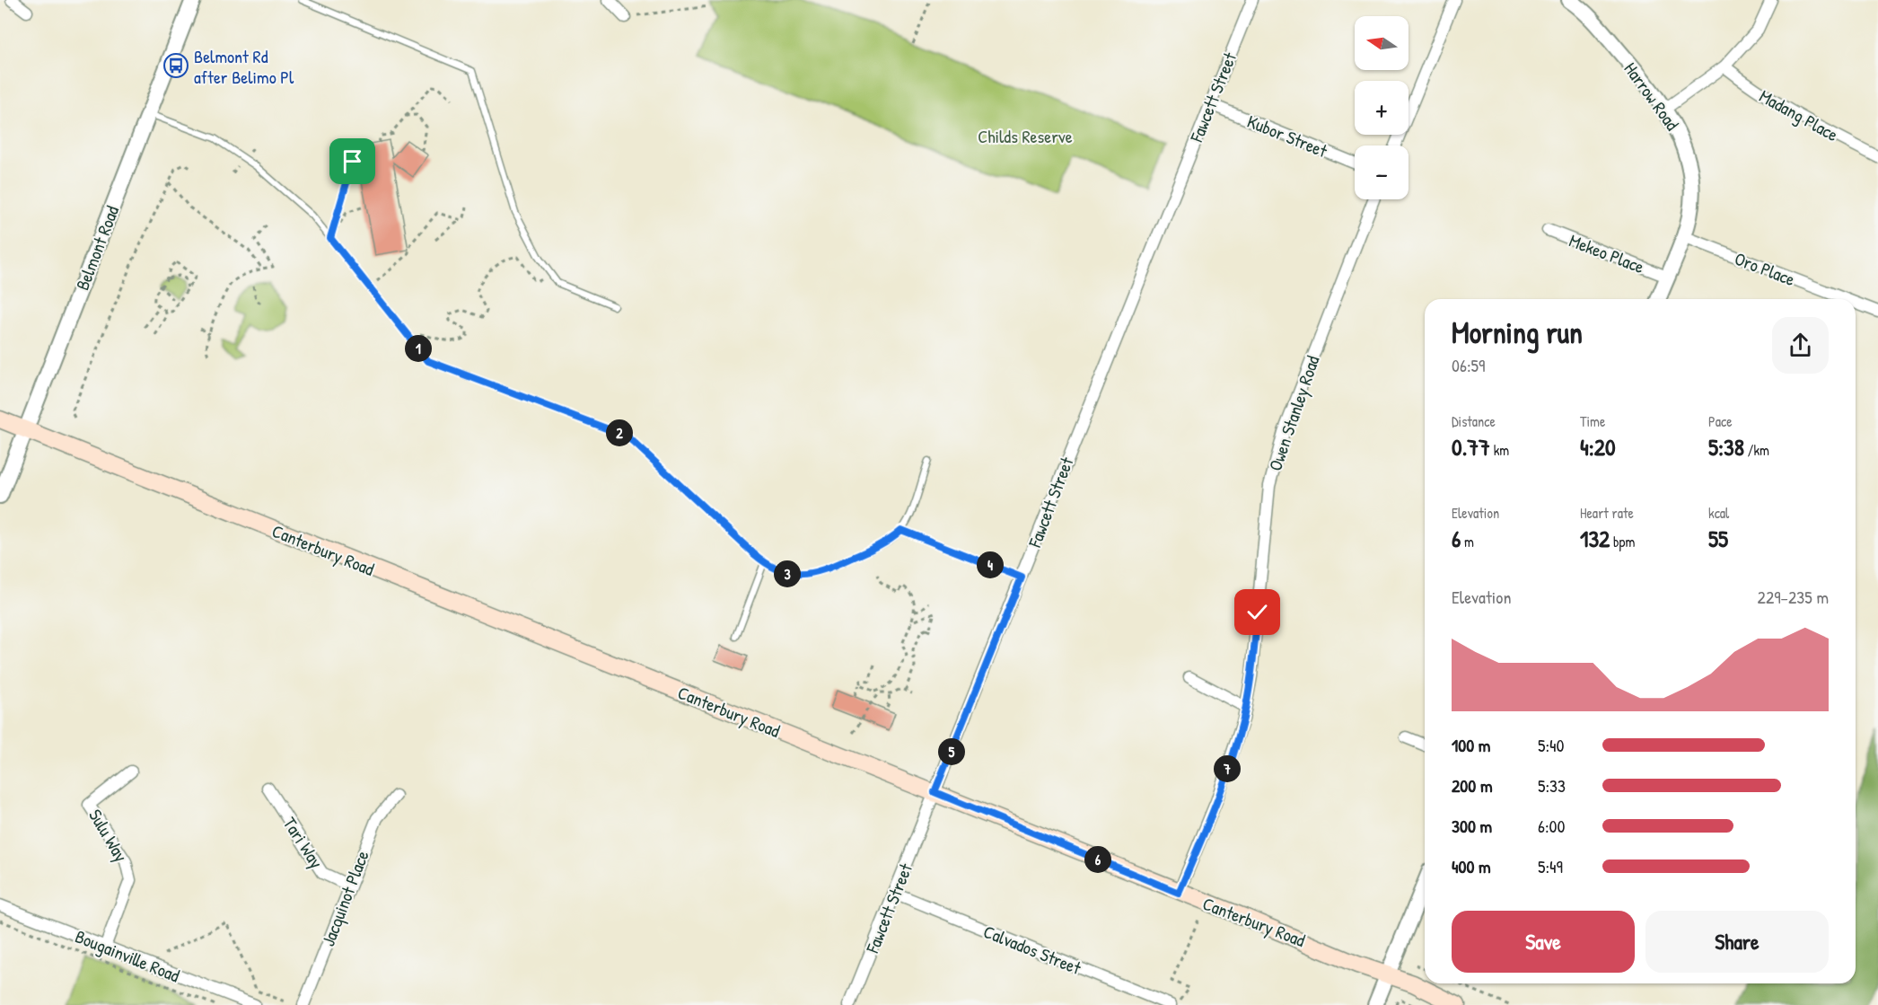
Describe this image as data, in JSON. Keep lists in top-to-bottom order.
{
  "streets": {
    "main road": ["Canterbury Road"],
    "street": [
      "Harrow Road",
      "Fawcett Street",
      "Madang Place",
      "Kubor Street",
      "Belmont Road",
      "Mekeo Place",
      "Oro Place",
      "Owen Stanley Road",
      "Sulu Way",
      "Tari Way",
      "Jacquinot Place",
      "Calvados Street",
      "Bougainville Road"
    ]
  },
  "crossings": [
    ["Harrow Road", "Mekeo Place"],
    ["Harrow Road", "Oro Place"],
    ["Fawcett Street", "Kubor Street"],
    ["Fawcett Street", "Canterbury Road"],
    ["Fawcett Street", "Calvados Street"],
    ["Belmont Road", "Canterbury Road"],
    ["Owen Stanley Road", "Canterbury Road"],
    ["Sulu Way", "Bougainville Road"],
    ["Tari Way", "Jacquinot Place"]
  ],
  "parks": ["Childs Reserve"],
  "places": {
    "bus stop": ["Belmont Rd after Belimo Pl"]
  },
  "north": "left",
  "page": {
    "map_buttons": ["+", "−"],
    "heading": ["Morning run", "06:59"],
    "pins": [
      "1",
      "2",
      "4",
      "3",
      "5",
      "7",
      "6"
    ],
    "stats": [
      ["Distance", "0.77 km"],
      ["Time", "4:20"],
      ["Pace", "5:38 /km"],
      ["Elevation", "6 m"],
      ["Heart rate", "132 bpm"],
      ["kcal", "55"]
    ],
    "chart": ["Elevation", "229–235 m"],
    "list": [
      {
        "name": "100 m",
        "note": "5:40"
      },
      {
        "name": "200 m",
        "note": "5:33"
      },
      {
        "name": "300 m",
        "note": "6:00"
      },
      {
        "name": "400 m",
        "note": "5:49"
      }
    ],
    "buttons": ["Save", "Share"]
  }
}
